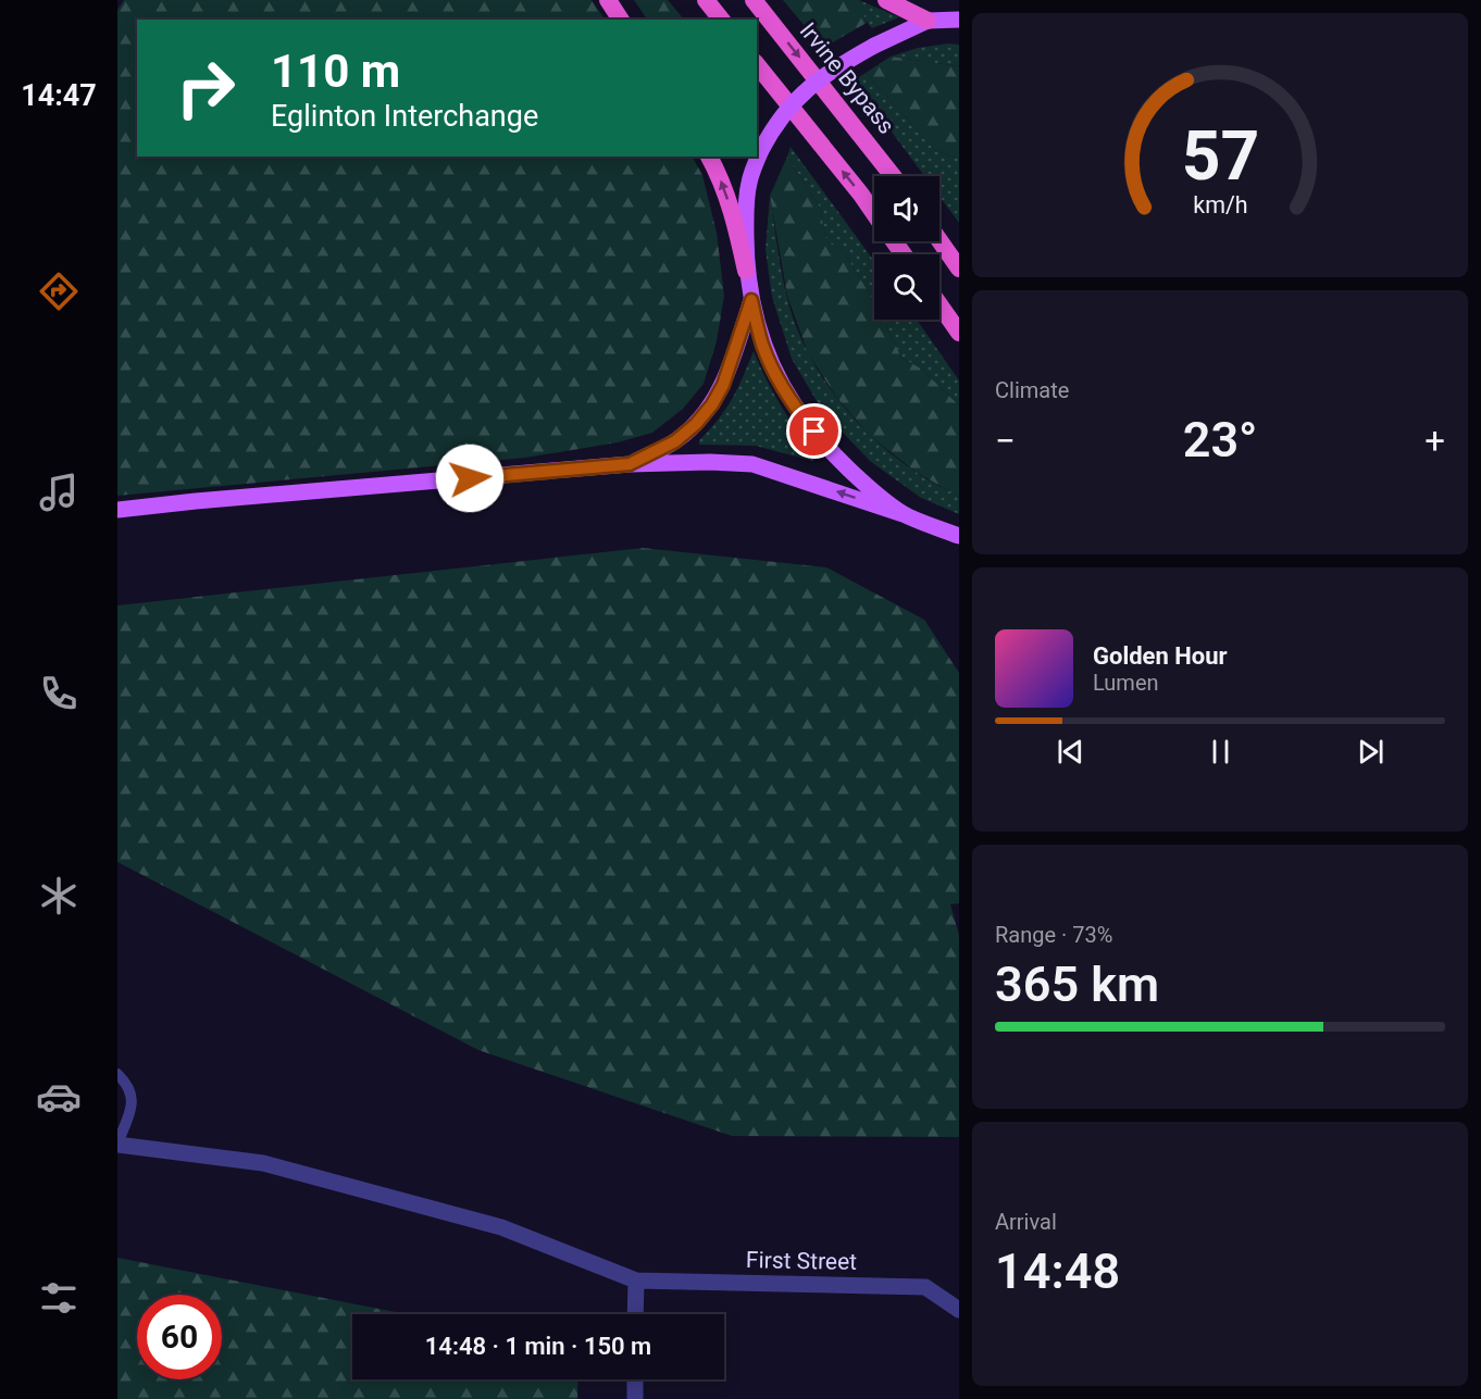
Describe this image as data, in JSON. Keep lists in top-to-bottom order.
{
  "streets": {
    "highway": ["Irvine Bypass"],
    "street": ["First Street"]
  },
  "page": {
    "tabs": "14:47",
    "turn": ["110 m", "Eglinton Interchange"],
    "tile": [
      "Climate",
      ["Range · 73%", "365 km"],
      ["Arrival", "14:48"]
    ],
    "heat": ["−", "23°", "+"],
    "song": ["Golden Hour", "Lumen"],
    "limit": "60",
    "trip": "14:48 · 1 min · 150 m",
    "gauge": ["57", "km/h"]
  }
}
